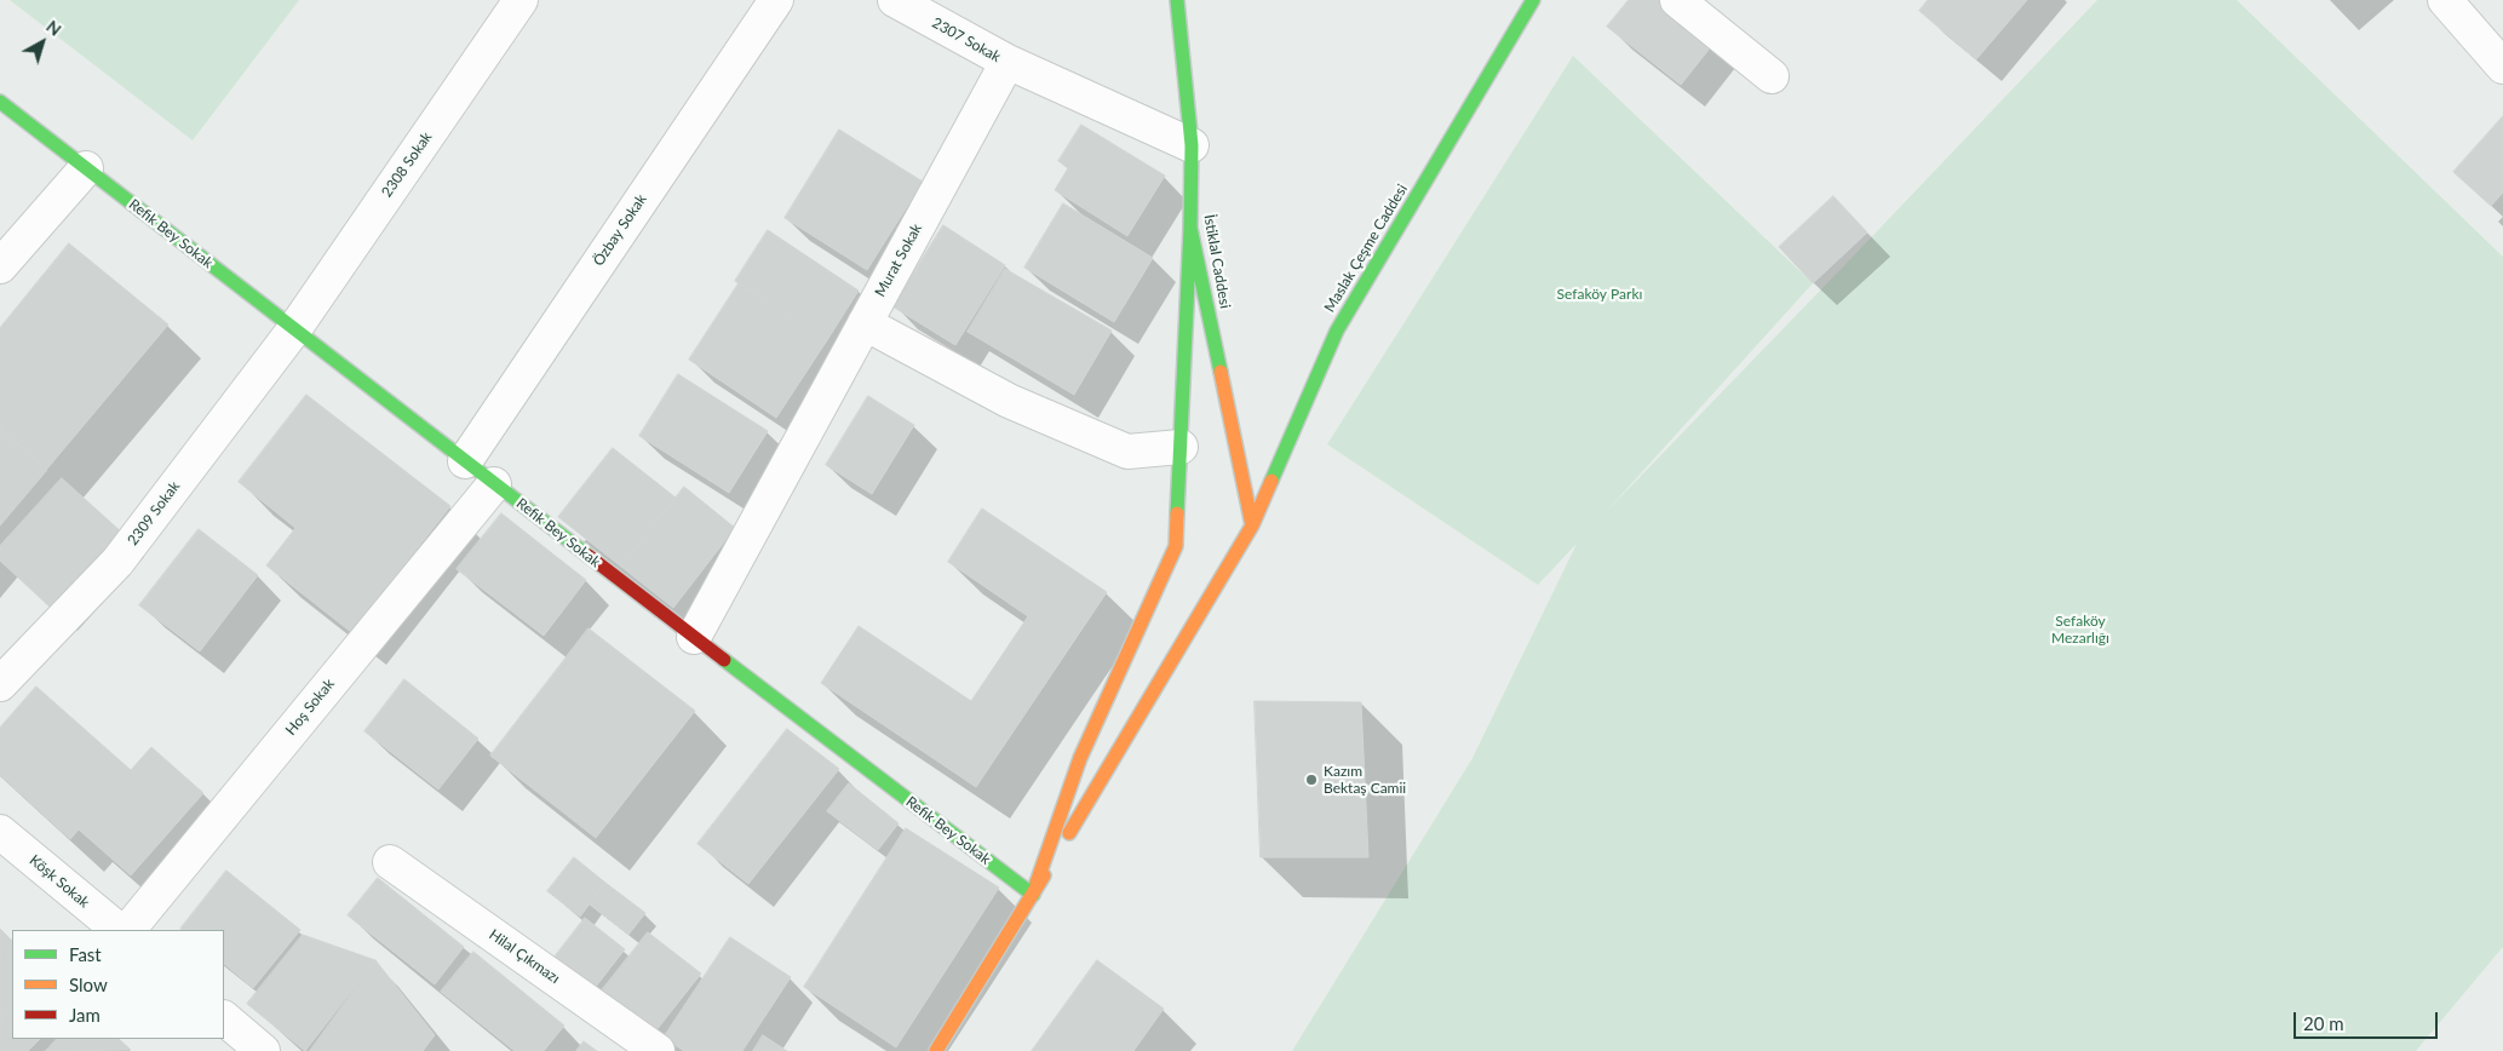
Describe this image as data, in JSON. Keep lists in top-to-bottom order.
{
  "streets": {
    "street": [
      "2307 Sokak",
      "2308 Sokak",
      "Özbay Sokak",
      "Refik Bey Sokak",
      "Maslak Çeşme Caddesi",
      "Murat Sokak",
      "İstiklal Caddesi",
      "2309 Sokak",
      "Hoş Sokak",
      "Köşk Sokak",
      "Hilal Çıkmazı"
    ]
  },
  "crossings": [
    ["2307 Sokak", "Murat Sokak"],
    ["2308 Sokak", "Refik Bey Sokak"],
    ["2308 Sokak", "2309 Sokak"],
    ["Özbay Sokak", "Refik Bey Sokak"],
    ["Refik Bey Sokak", "Maslak Çeşme Caddesi"],
    ["Refik Bey Sokak", "Murat Sokak"],
    ["Refik Bey Sokak", "2309 Sokak"],
    ["Refik Bey Sokak", "Hoş Sokak"],
    ["Maslak Çeşme Caddesi", "İstiklal Caddesi"]
  ],
  "parks": ["Sefaköy Parkı", "Sefaköy Mezarlığı"],
  "places": ["Kazım Bektaş Camii"],
  "legend": ["Fast", "Slow", "Jam"],
  "scale_bar": "20 m",
  "north": "top right"
}
